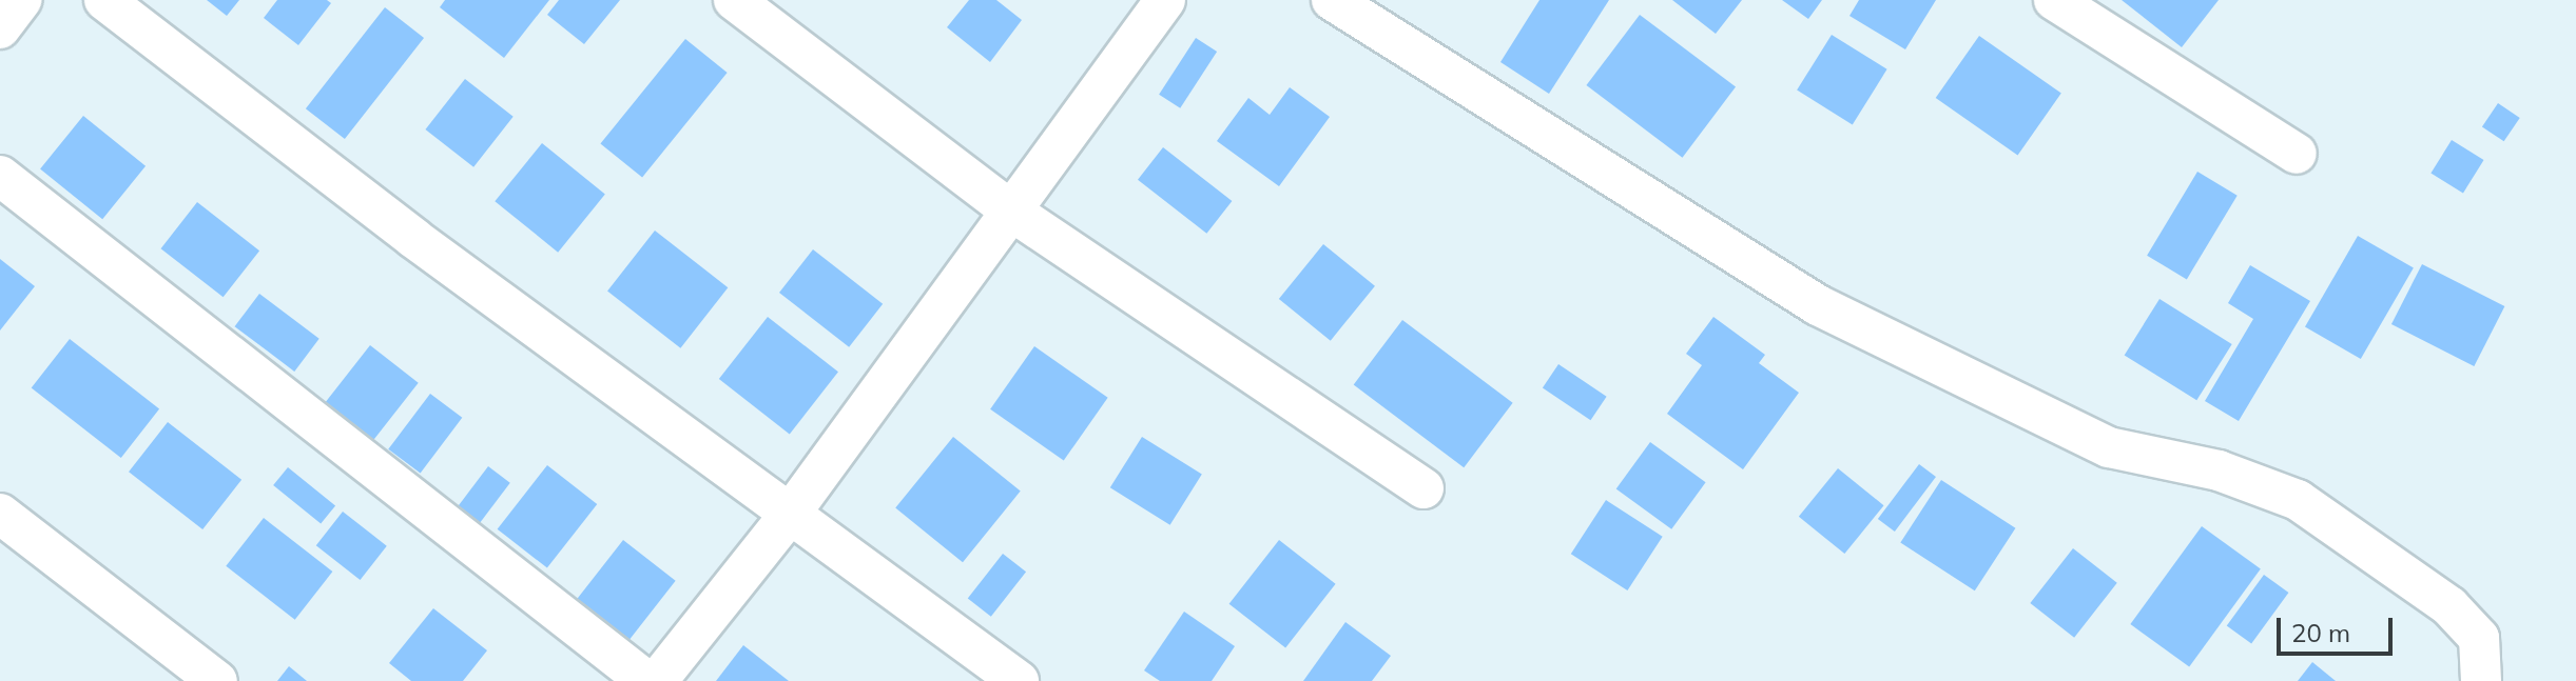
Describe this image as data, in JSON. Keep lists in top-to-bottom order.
{
  "scale_bar": "20 m"
}
